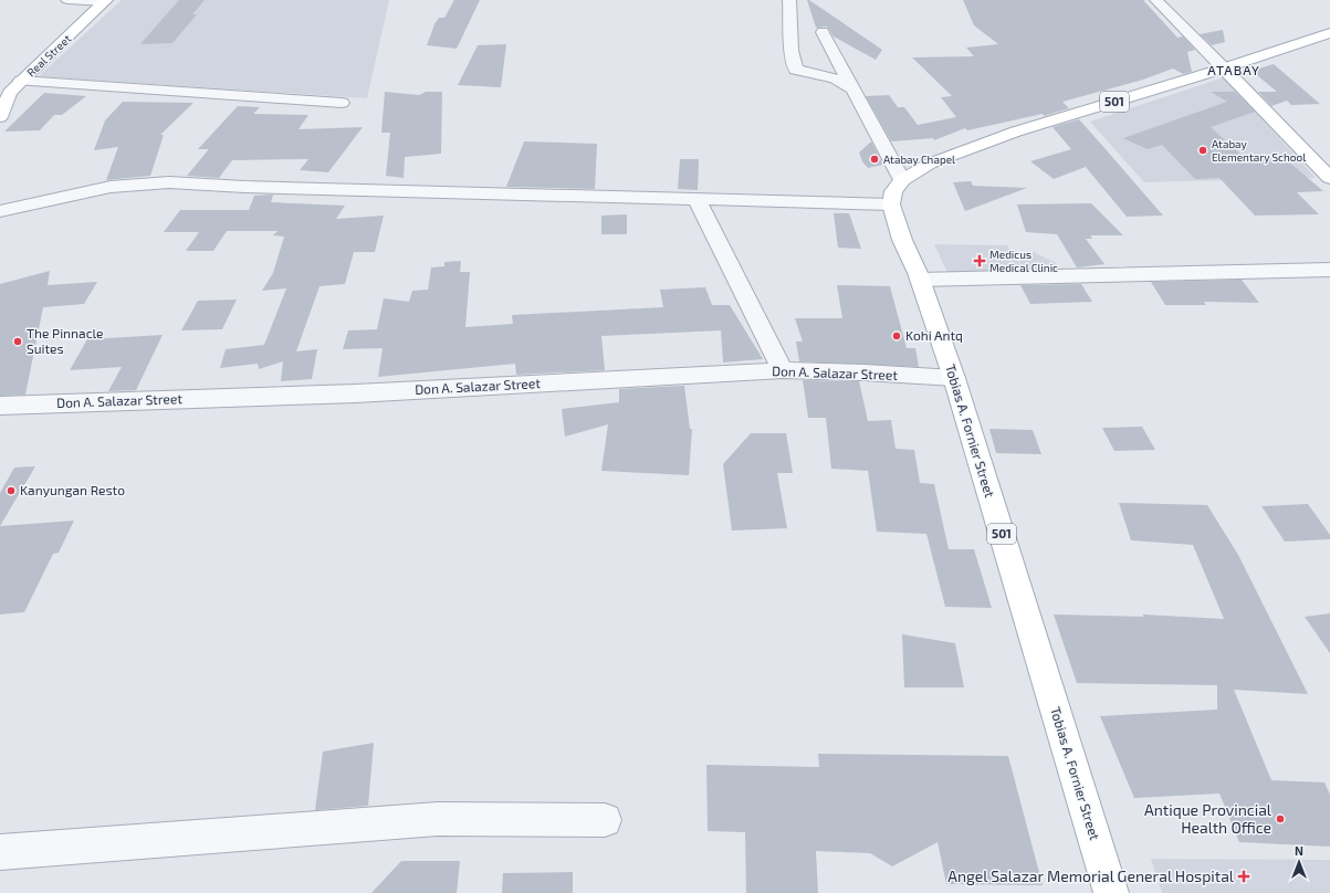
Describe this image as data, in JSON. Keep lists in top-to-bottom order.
{
  "streets": {
    "main road": ["Real Street", "501", "Tobias A. Fornier Street"],
    "street": ["Don A. Salazar Street"]
  },
  "crossings": [
    ["Don A. Salazar Street", "Tobias A. Fornier Street"]
  ],
  "districts": ["ATABAY"],
  "places": {
    "other": [
      "Atabay Elementary School",
      "Atabay Chapel",
      "Kohi Antq",
      "The Pinnacle Suites",
      "Kanyungan Resto",
      "Antique Provincial Health Office"
    ],
    "health": ["Medicus Medical Clinic", "Angel Salazar Memorial General Hospital"]
  },
  "north": "top"
}
